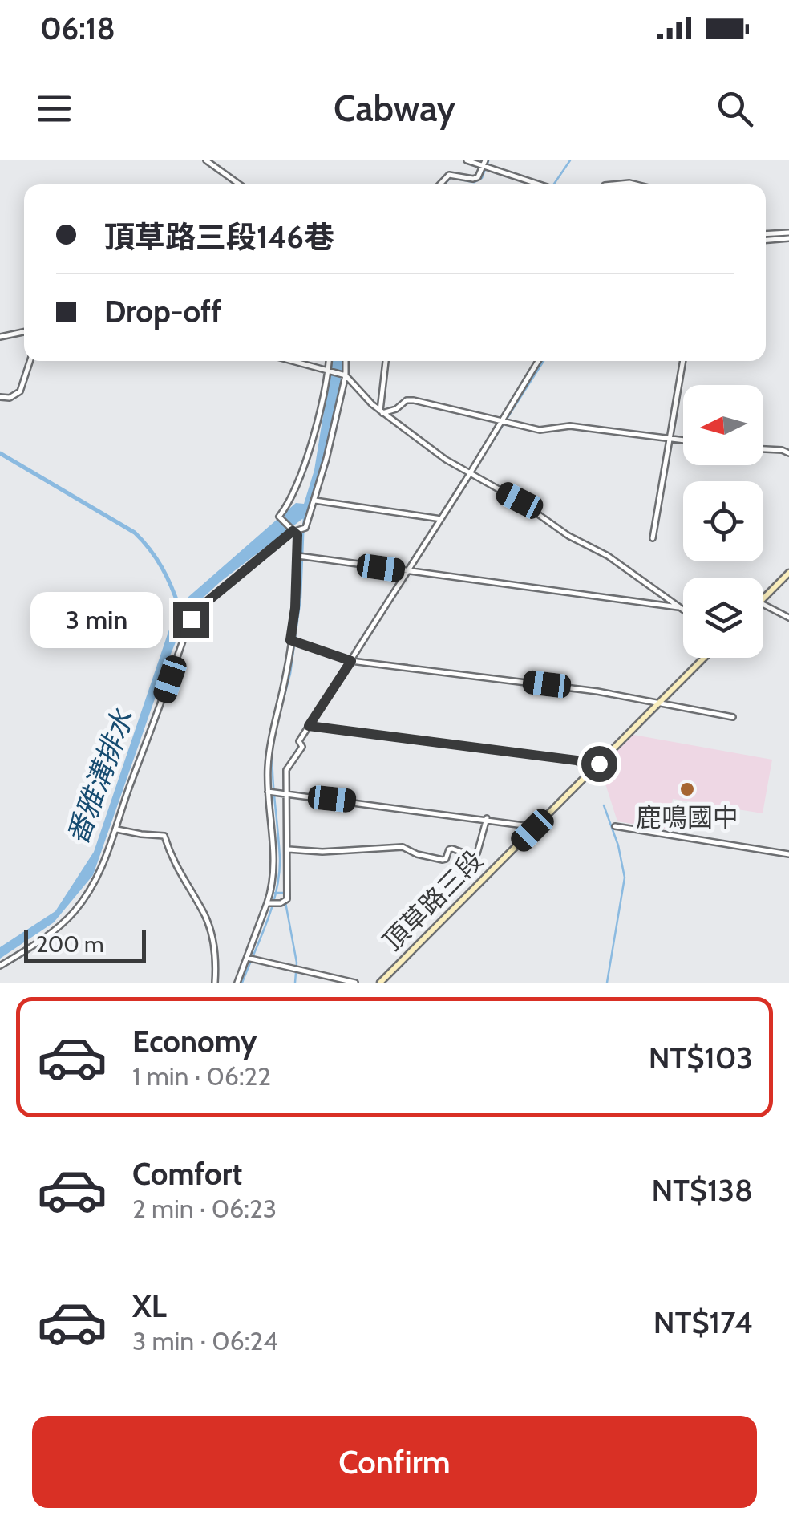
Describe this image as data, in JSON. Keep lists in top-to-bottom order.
{
  "streets": {
    "street": ["頂草路三段"]
  },
  "water": ["番雅溝排水"],
  "places": ["鹿鳴國中"],
  "scale_bar": "200 m",
  "north": "left",
  "page": {
    "status": "06:18",
    "header": "Cabway",
    "banner": ["頂草路三段146巷", "Drop-off"],
    "bubble": "3 min",
    "scale": "200 m",
    "list": [
      {
        "name": "Economy",
        "note": "1 min · 06:22",
        "value": "NT$103"
      },
      {
        "name": "Comfort",
        "note": "2 min · 06:23",
        "value": "NT$138"
      },
      {
        "name": "XL",
        "note": "3 min · 06:24",
        "value": "NT$174"
      }
    ],
    "buttons": "Confirm"
  }
}
